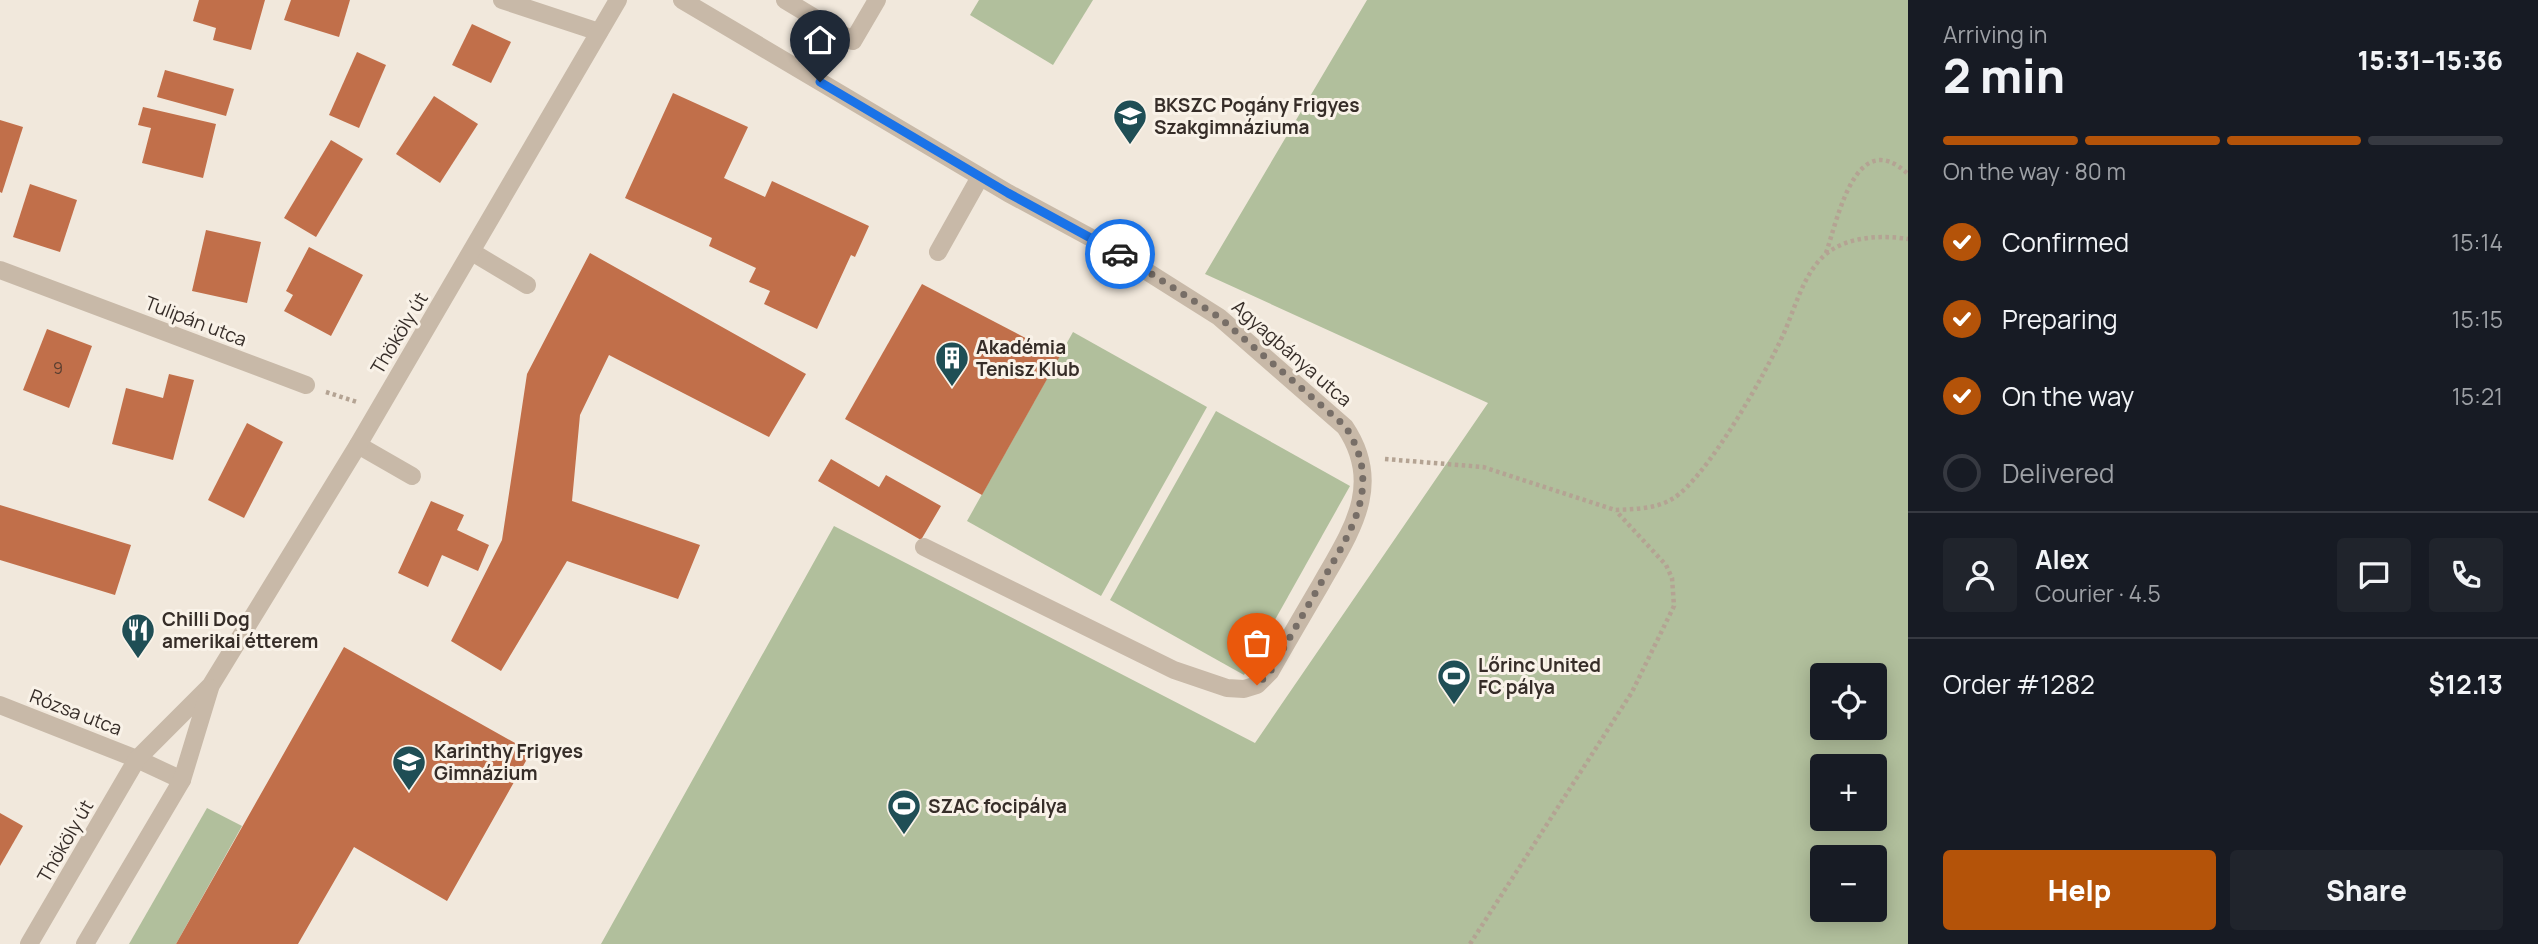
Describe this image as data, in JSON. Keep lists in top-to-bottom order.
{
  "streets": {
    "street": [
      "Tulipán utca",
      "Thököly út",
      "Agyagbánya utca",
      "Rózsa utca"
    ]
  },
  "crossings": [
    ["Thököly út", "Rózsa utca"]
  ],
  "places": {
    "school or university": ["BKSZC Pogány Frigyes Szakgimnáziuma", "Karinthy Frigyes Gimnázium"],
    "building": ["Akadémia Tenisz Klub"],
    "restaurant": ["Chilli Dog amerikai étterem"],
    "sports": ["Lőrinc United FC pálya", "SZAC focipálya"]
  },
  "house_numbers": ["9"],
  "page": {
    "heading": ["2 min", "Arriving in", "15:31–15:36"],
    "panel": [
      "Alex",
      "Courier · 4.5",
      "Order #1282",
      "$12.13"
    ],
    "bar": "On the way · 80 m",
    "list": [
      ["Confirmed", "15:14"],
      ["Preparing", "15:15"],
      ["On the way", "15:21"],
      "Delivered"
    ],
    "map_buttons": ["+", "−"],
    "buttons": ["Help", "Share"]
  }
}
